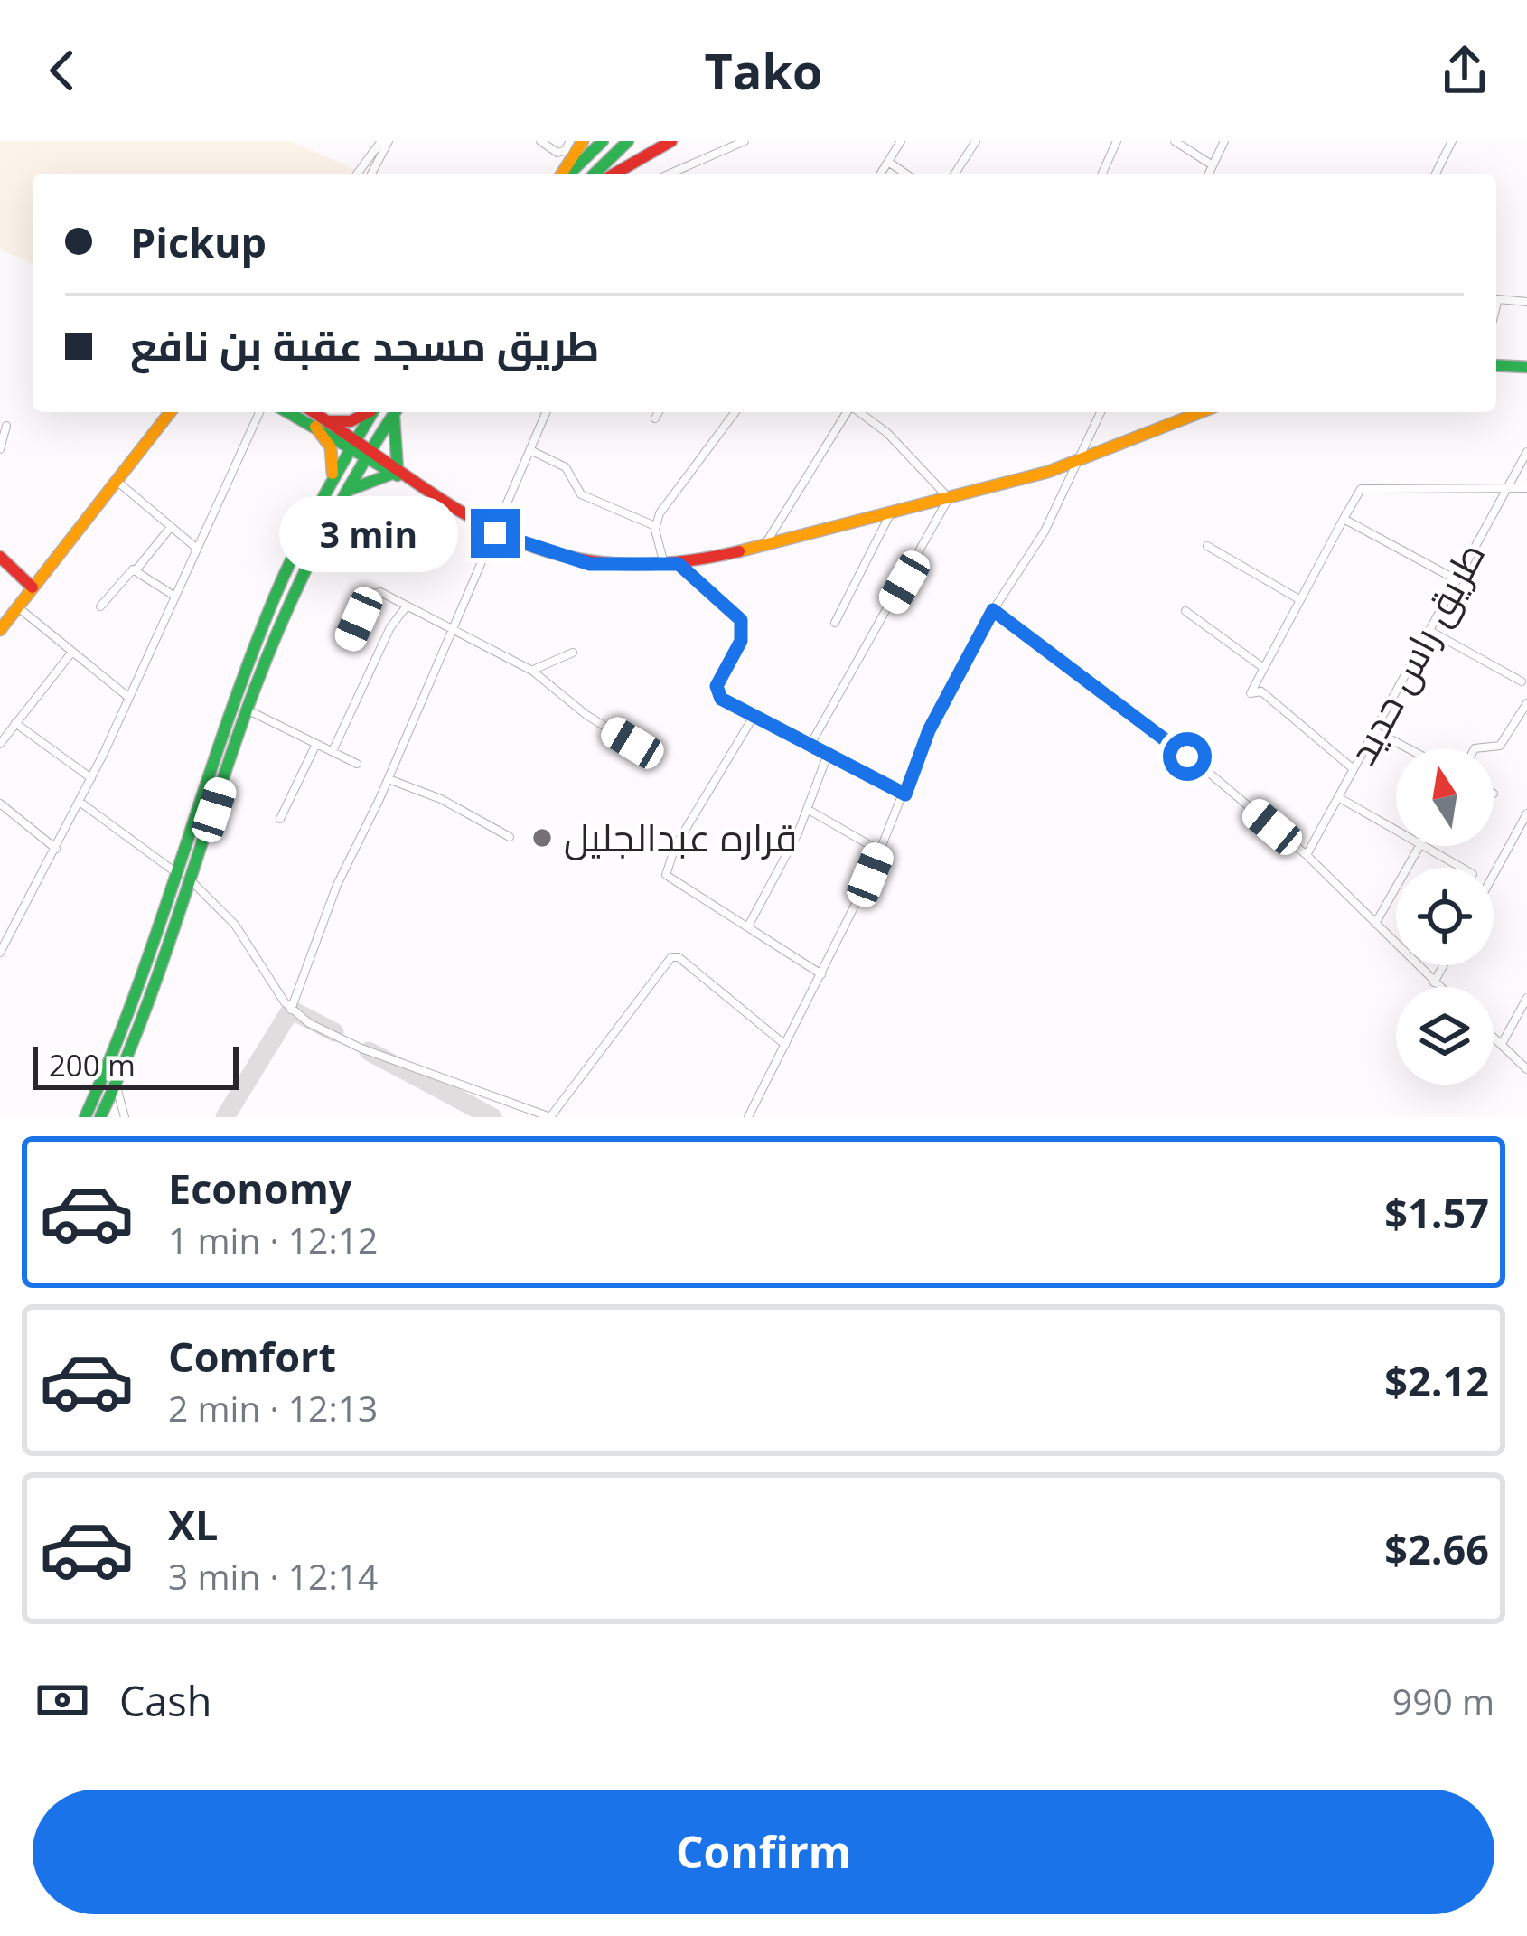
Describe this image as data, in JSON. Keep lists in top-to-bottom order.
{
  "streets": {
    "street": ["طريق راس حديد"]
  },
  "places": ["قراره عبدالجليل"],
  "scale_bar": "200 m",
  "north": "top",
  "page": {
    "header": "Tako",
    "banner": ["Pickup", "طريق مسجد عقبة بن نافع"],
    "bubble": "3 min",
    "scale": "200 m",
    "list": [
      {
        "name": "Economy",
        "note": "1 min · 12:12",
        "value": "$1.57"
      },
      {
        "name": "Comfort",
        "note": "2 min · 12:13",
        "value": "$2.12"
      },
      {
        "name": "XL",
        "note": "3 min · 12:14",
        "value": "$2.66"
      }
    ],
    "pay": ["Cash", "990 m"],
    "buttons": "Confirm"
  }
}
